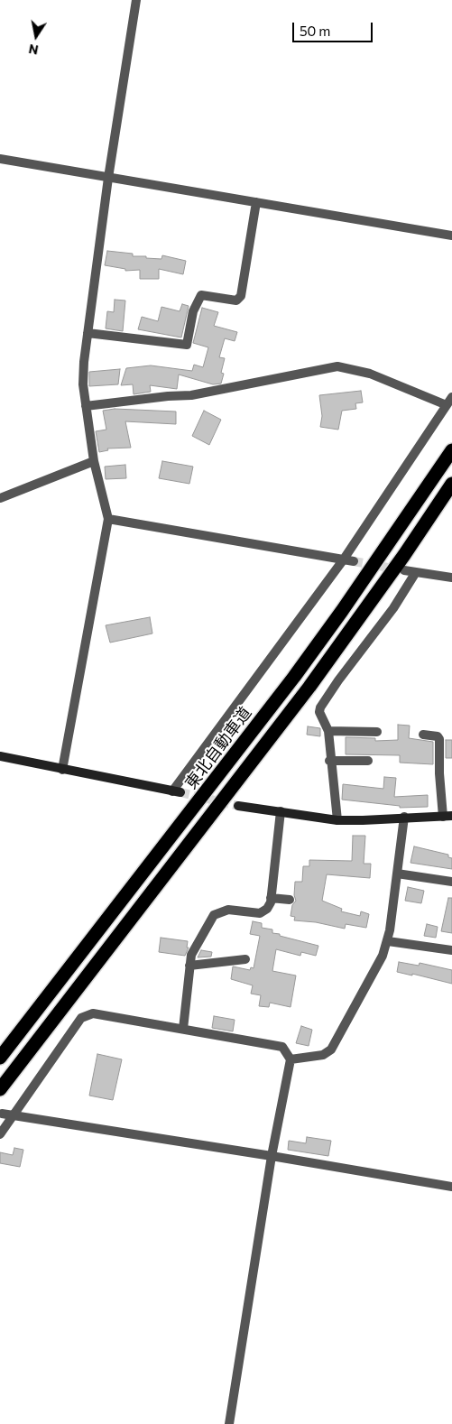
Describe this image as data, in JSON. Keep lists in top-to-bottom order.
{
  "streets": {
    "highway": ["東北自動車道"]
  },
  "scale_bar": "50 m",
  "north": "bottom"
}
